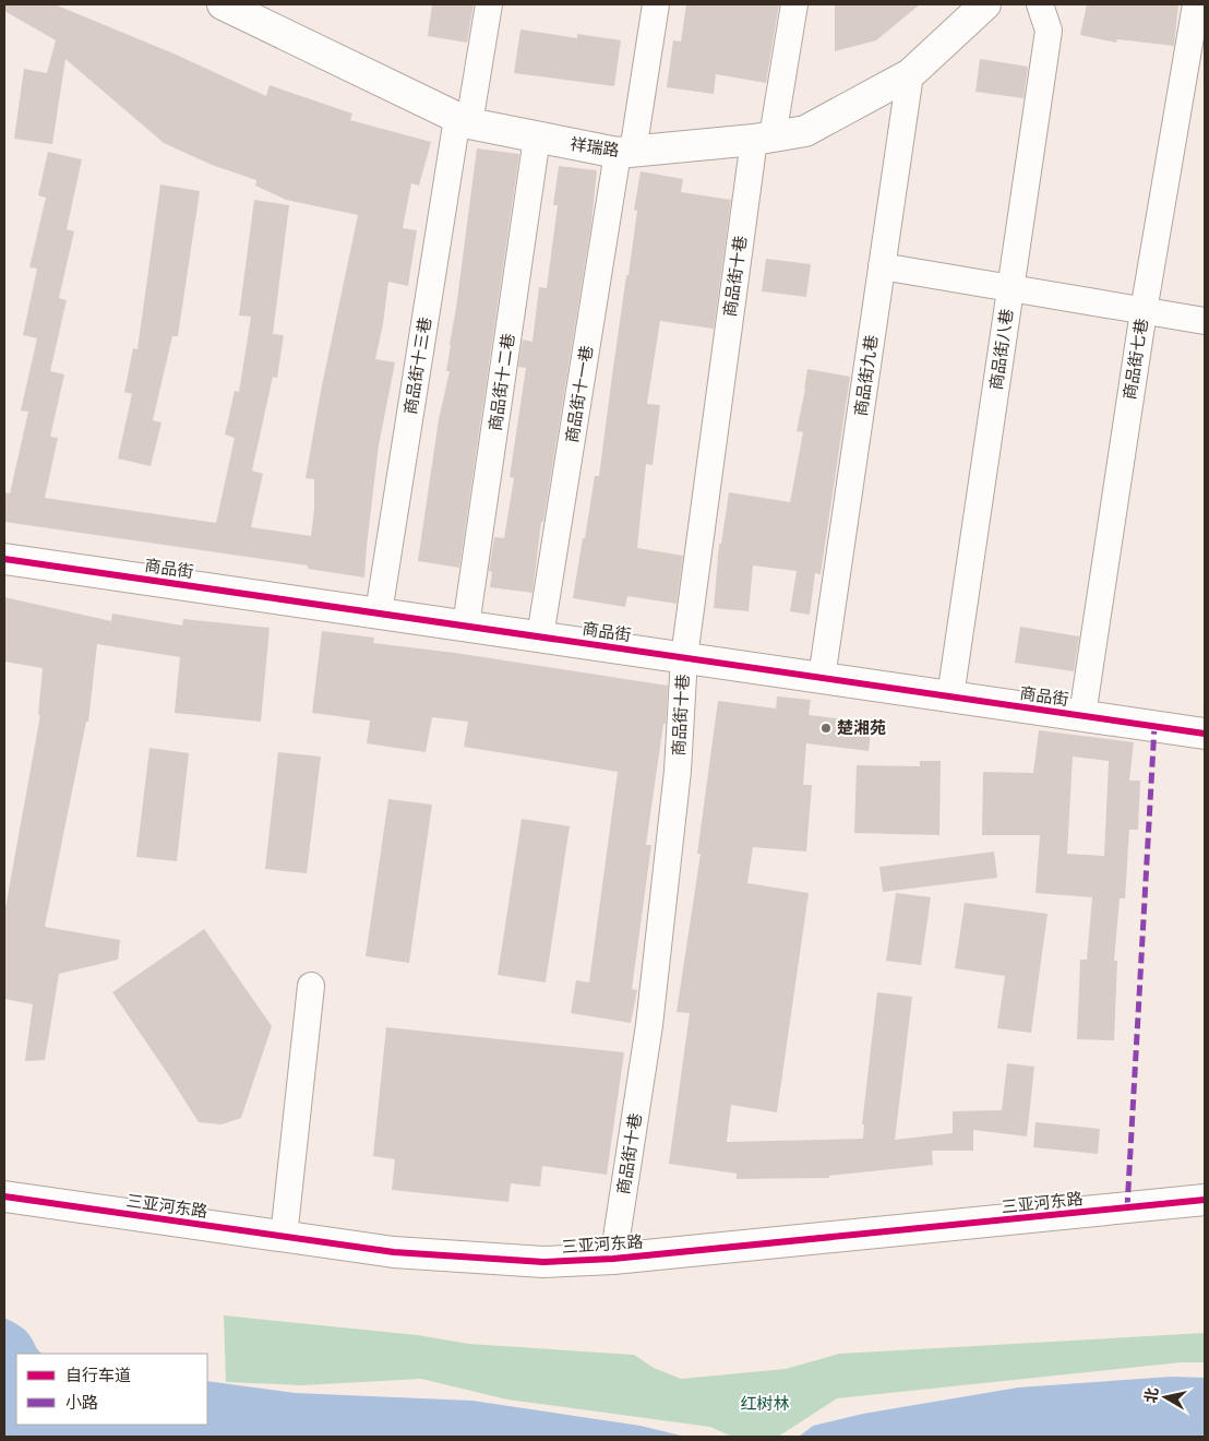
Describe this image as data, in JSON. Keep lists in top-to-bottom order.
{
  "streets": {
    "street": [
      "祥瑞路",
      "商品街十巷",
      "商品街八巷",
      "商品街七巷",
      "商品街十三巷",
      "商品街九巷",
      "商品街十二巷",
      "商品街十一巷",
      "商品街",
      "三亚河东路"
    ]
  },
  "crossings": [
    ["祥瑞路", "商品街十巷"],
    ["祥瑞路", "商品街十三巷"],
    ["祥瑞路", "商品街九巷"],
    ["祥瑞路", "商品街十二巷"],
    ["祥瑞路", "商品街十一巷"],
    ["商品街十巷", "商品街"],
    ["商品街十巷", "三亚河东路"],
    ["商品街八巷", "商品街"],
    ["商品街七巷", "商品街"],
    ["商品街十三巷", "商品街"],
    ["商品街九巷", "商品街"],
    ["商品街十二巷", "商品街"],
    ["商品街十一巷", "商品街"]
  ],
  "parks": ["红树林"],
  "places": ["楚湘苑"],
  "legend": ["自行车道", "小路"],
  "north": "left"
}
